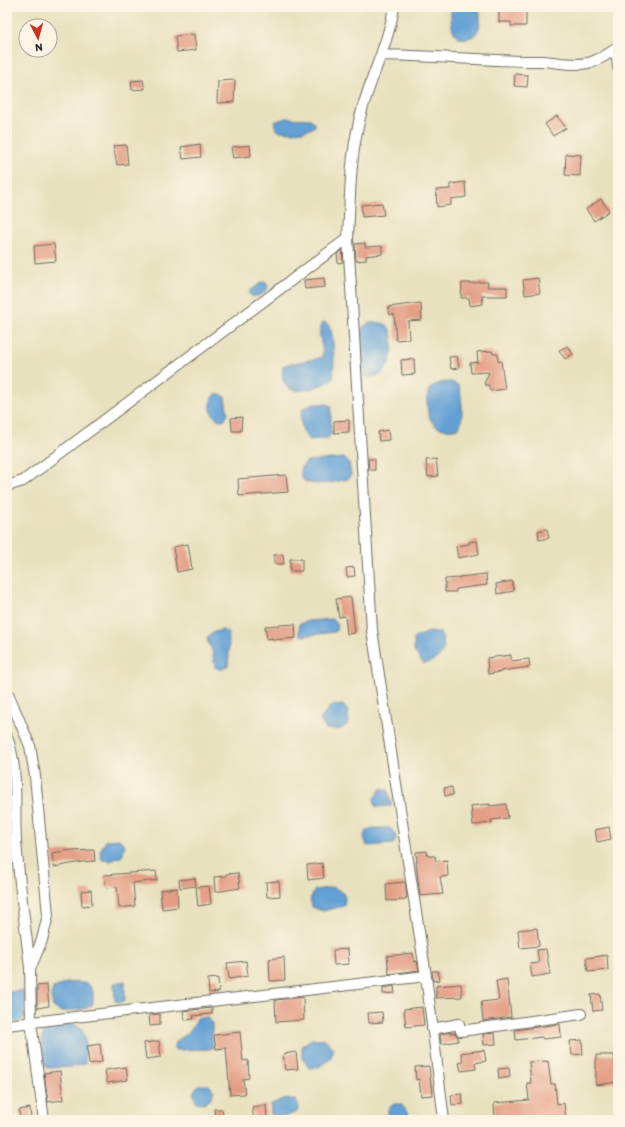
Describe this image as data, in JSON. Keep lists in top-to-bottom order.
{
  "north": "bottom"
}
